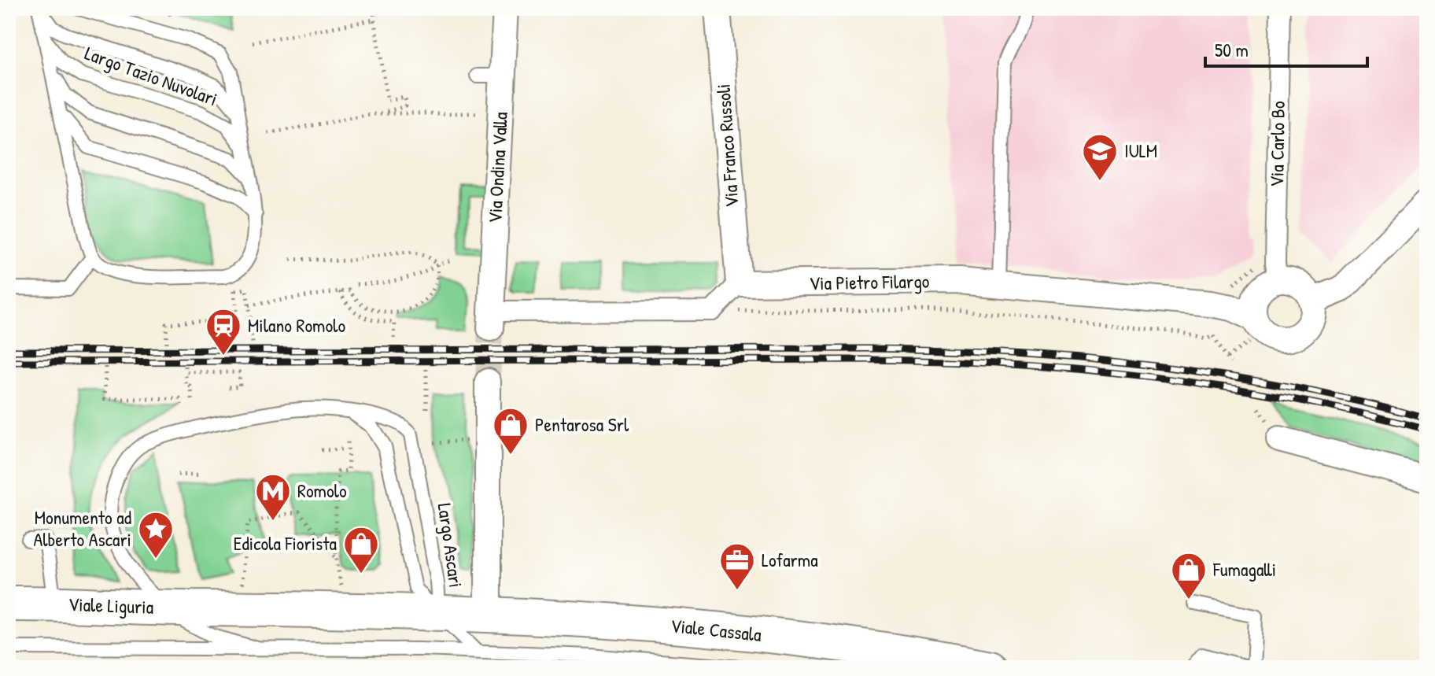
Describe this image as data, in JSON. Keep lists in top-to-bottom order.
{
  "streets": {
    "main road": ["Viale Liguria", "Viale Cassala"],
    "street": [
      "Via Carlo Bo",
      "Via Franco Russoli",
      "Via Ondina Valla",
      "Via Pietro Filargo"
    ],
    "lane": ["Largo Tazio Nuvolari", "Largo Ascari"]
  },
  "crossings": [
    ["Via Carlo Bo", "Via Pietro Filargo"],
    ["Via Franco Russoli", "Via Pietro Filargo"],
    ["Largo Ascari", "Viale Liguria"],
    ["Largo Ascari", "Viale Cassala"],
    ["Viale Liguria", "Viale Cassala"]
  ],
  "places": {
    "school or university": ["IULM"],
    "station": ["Milano Romolo"],
    "shop": ["Pentarosa Srl", "Edicola Fiorista", "Fumagalli"],
    "metro station": ["Romolo"],
    "place": ["Monumento ad Alberto Ascari"],
    "office": ["Lofarma"]
  },
  "scale_bar": "50 m"
}
